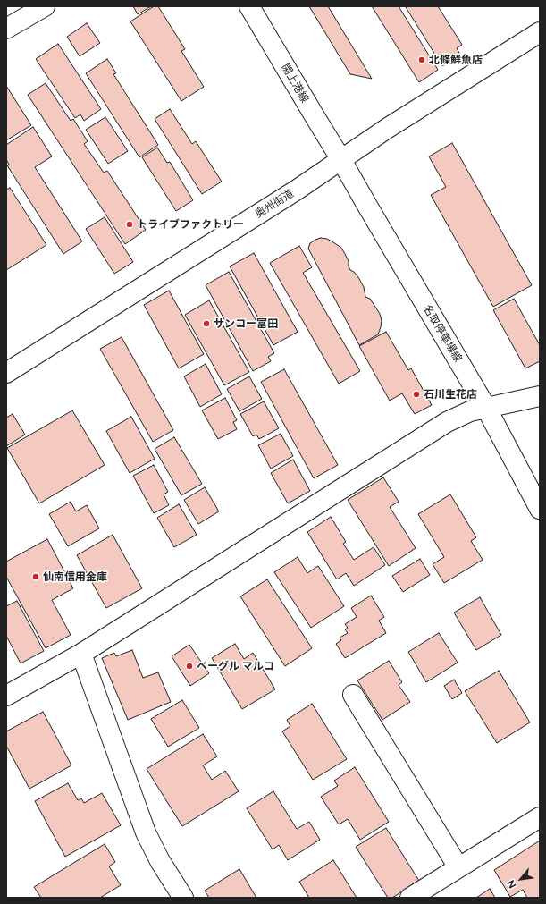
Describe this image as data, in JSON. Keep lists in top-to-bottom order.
{
  "streets": {
    "street": ["閖上港線", "奥州街道", "名取停車場線"]
  },
  "crossings": [
    ["閖上港線", "奥州街道"],
    ["閖上港線", "名取停車場線"],
    ["奥州街道", "名取停車場線"]
  ],
  "places": [
    "北條鮮魚店",
    "トライブファクトリー",
    "サンコー富田",
    "石川生花店",
    "仙南信用金庫",
    "ベーグル マルコ"
  ],
  "north": "bottom left"
}
